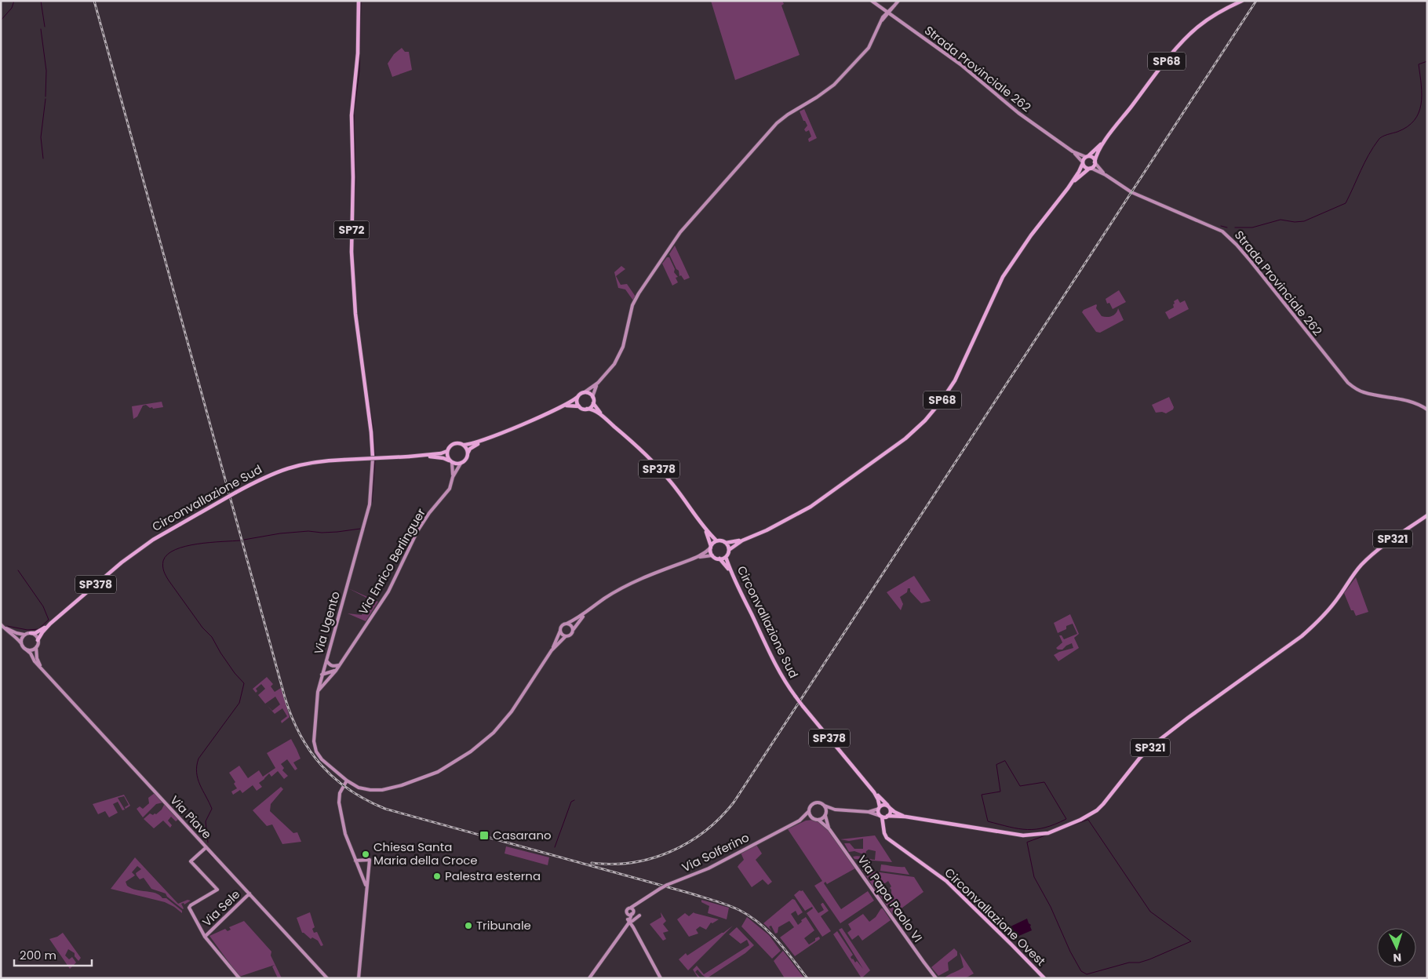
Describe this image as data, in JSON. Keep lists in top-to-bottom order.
{
  "streets": {
    "main road": [
      "SP68",
      "SP72",
      "SP378",
      "Circonvallazione Sud",
      "SP321",
      "Circonvallazione Ovest"
    ],
    "street": [
      "Strada Provinciale 262",
      "Via Enrico Berlinguer",
      "Via Ugento",
      "Via Piave",
      "Via Solferino",
      "Via Papa Paolo VI",
      "Via Sele"
    ]
  },
  "crossings": [
    ["SP68", "SP378"],
    ["SP68", "Circonvallazione Sud"],
    ["SP72", "Via Ugento"],
    ["SP378", "Circonvallazione Sud"],
    ["SP378", "Via Piave"],
    ["Circonvallazione Sud", "SP321"],
    ["Circonvallazione Sud", "Via Enrico Berlinguer"],
    ["Circonvallazione Sud", "Via Piave"],
    ["Circonvallazione Sud", "Circonvallazione Ovest"],
    ["SP321", "Circonvallazione Ovest"],
    ["Via Enrico Berlinguer", "Via Ugento"],
    ["Via Piave", "Via Sele"],
    ["Via Solferino", "Via Papa Paolo VI"]
  ],
  "places": {
    "transit": ["Casarano"],
    "other": ["Chiesa Santa Maria della Croce", "Palestra esterna", "Tribunale"]
  },
  "scale_bar": "200 m",
  "north": "bottom"
}
